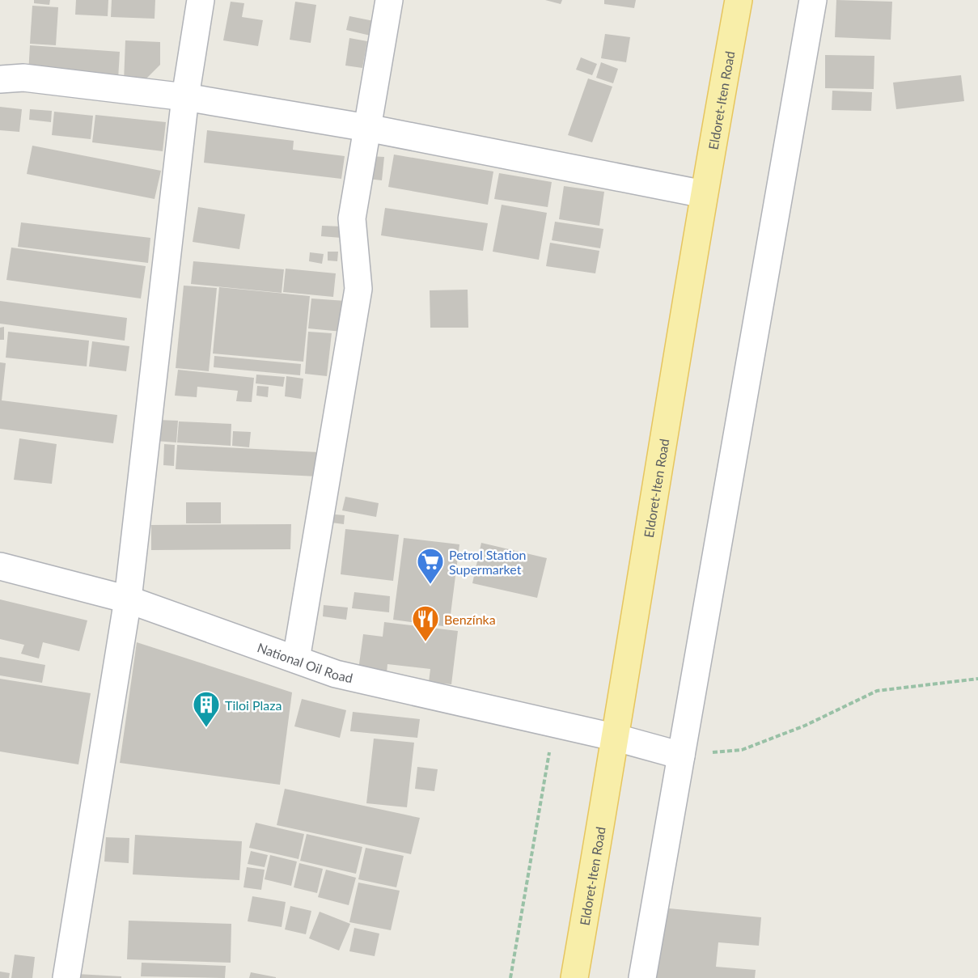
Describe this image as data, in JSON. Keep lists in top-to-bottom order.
{
  "streets": {
    "main road": ["Eldoret-Iten Road"],
    "street": ["National Oil Road"]
  },
  "crossings": [
    ["Eldoret-Iten Road", "National Oil Road"]
  ],
  "places": {
    "supermarket": ["Petrol Station Supermarket"],
    "restaurant": ["Benzínka"],
    "building": ["Tiloi Plaza"]
  }
}
